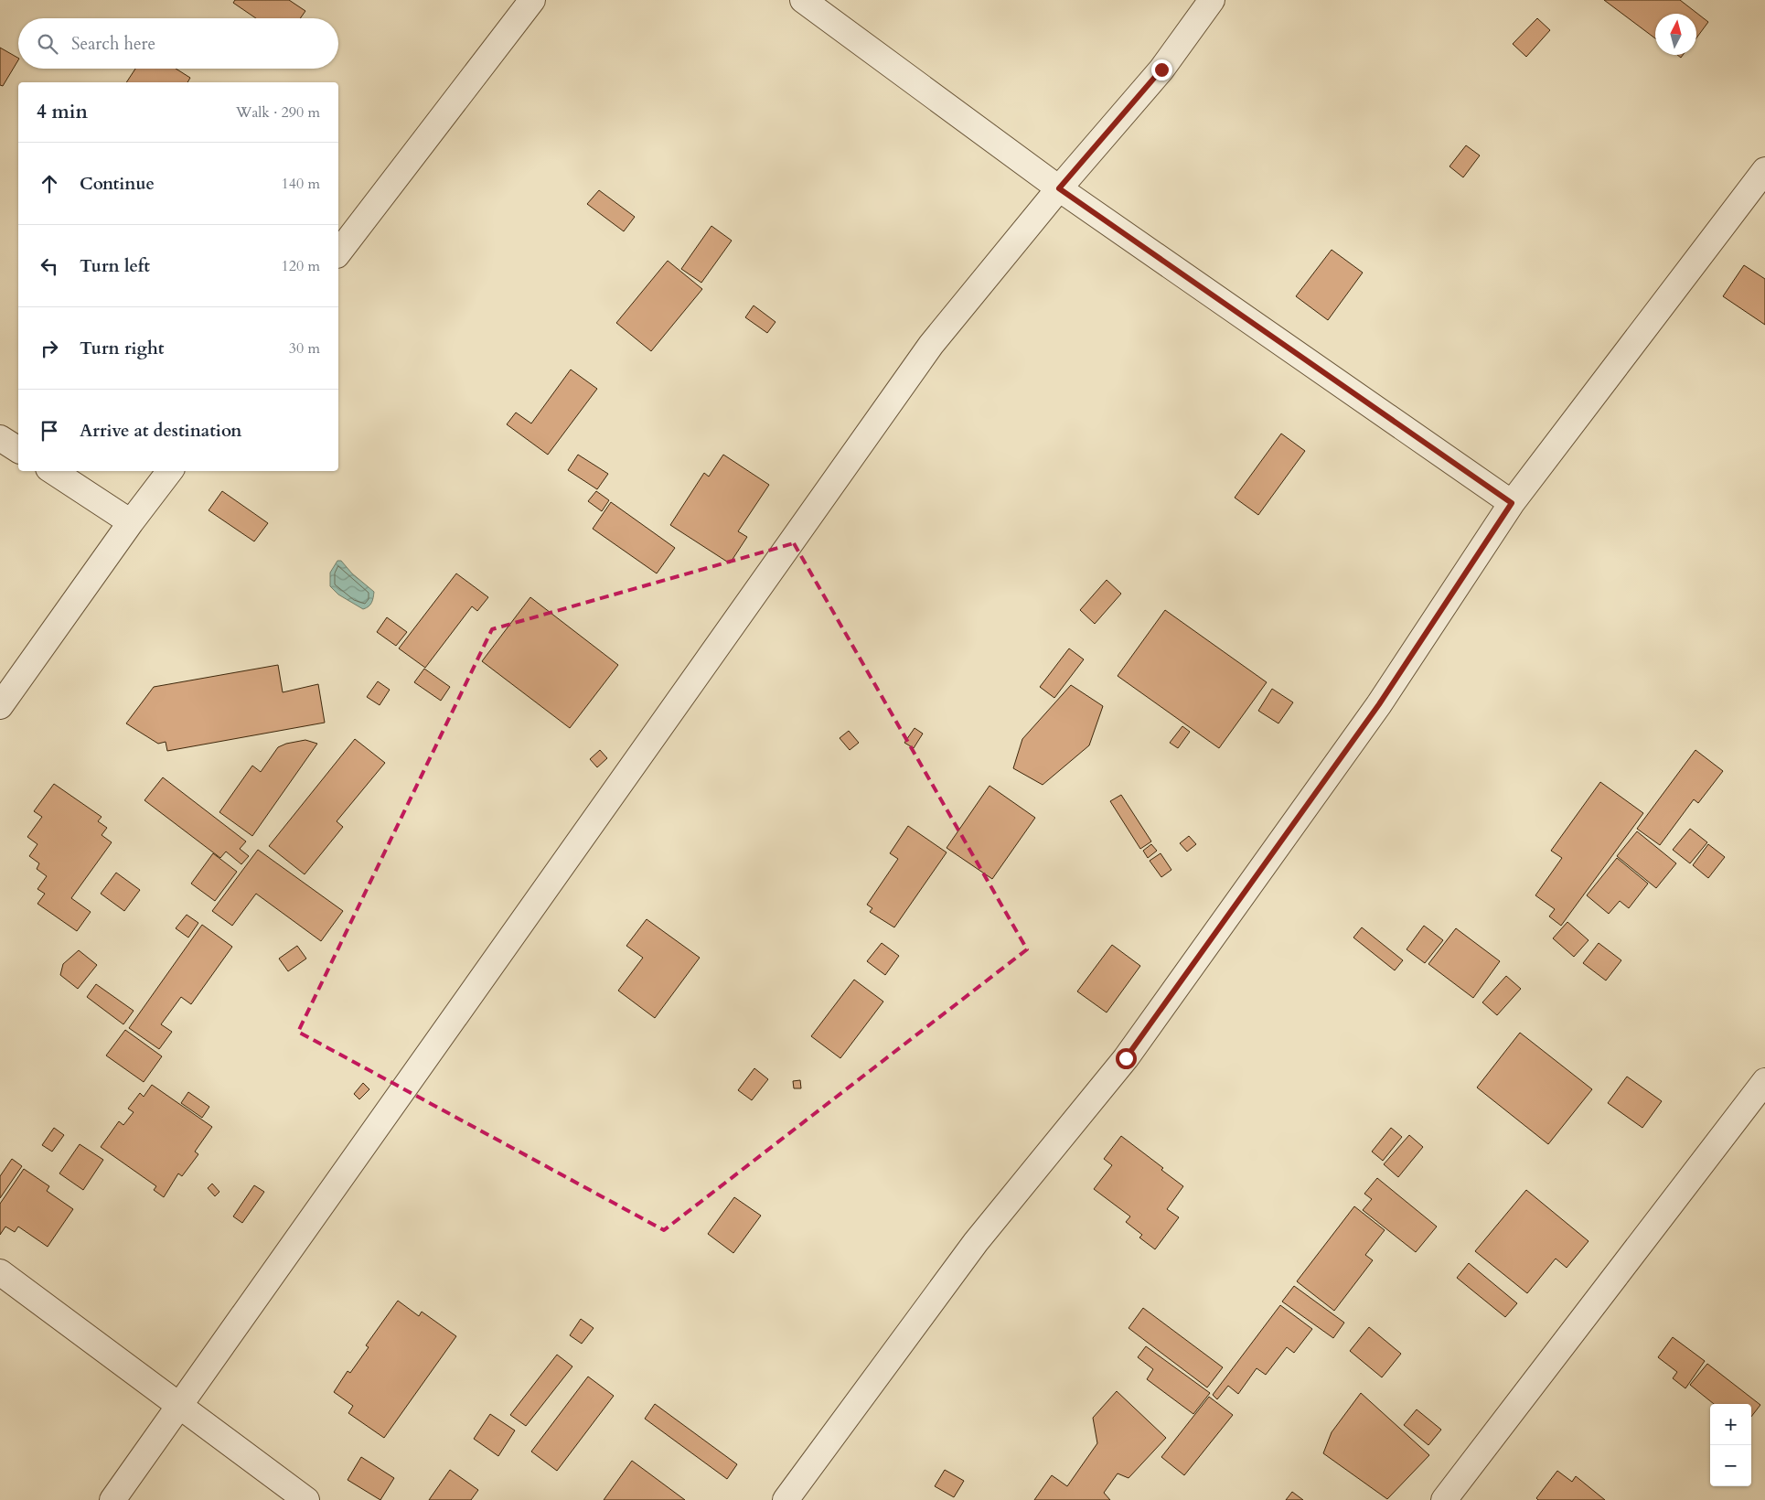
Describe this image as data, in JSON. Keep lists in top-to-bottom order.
{
  "north": "top",
  "page": {
    "search": "Search here",
    "heading": ["4 min", "Walk · 290 m"],
    "list": [
      ["Continue", "140 m"],
      ["Turn left", "120 m"],
      ["Turn right", "30 m"],
      "Arrive at destination"
    ],
    "map_buttons": ["+", "−"]
  }
}
